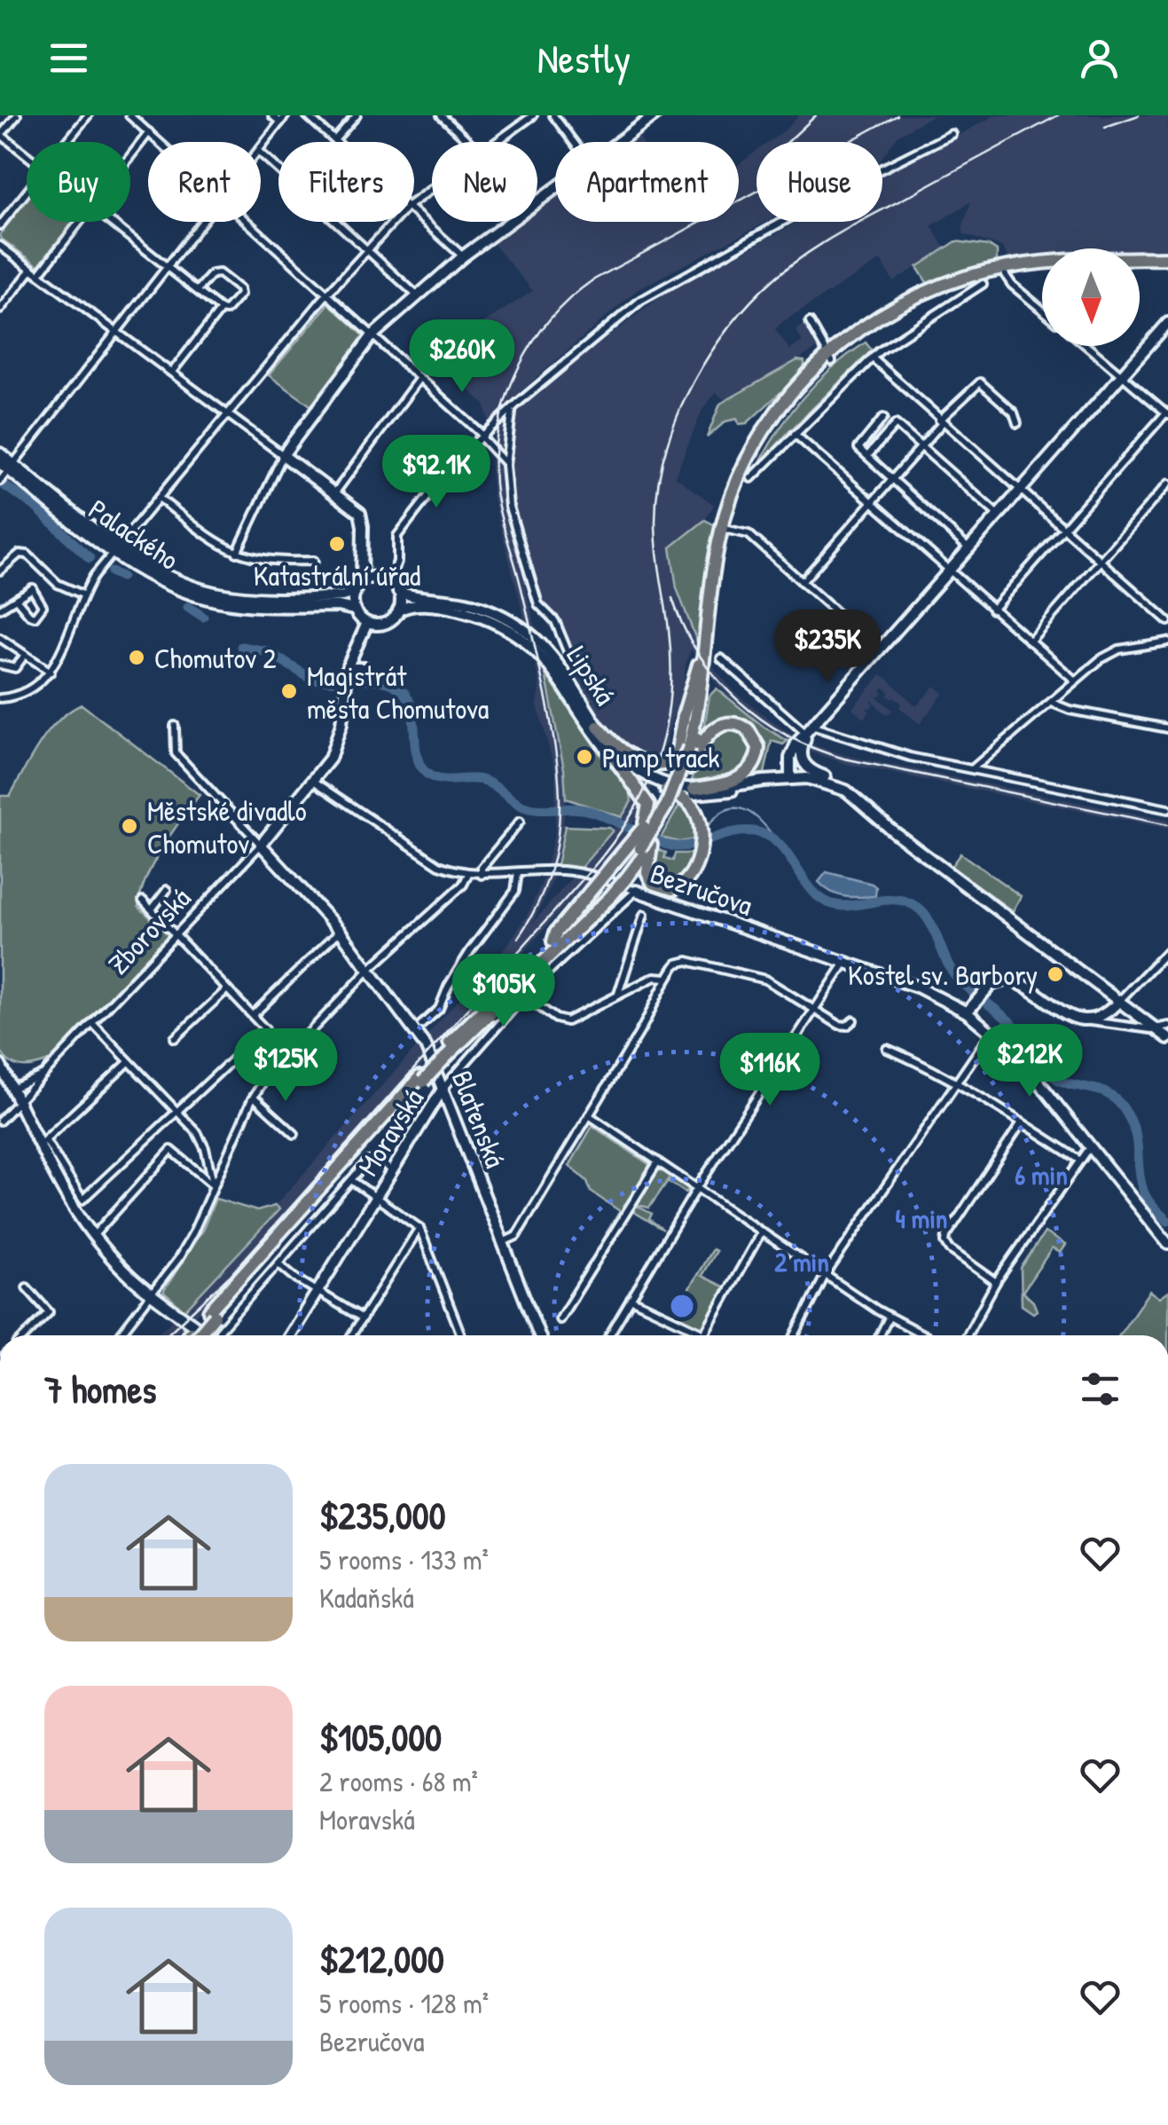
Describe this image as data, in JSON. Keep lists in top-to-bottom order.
{
  "streets": {
    "street": [
      "Palackého",
      "Lipská",
      "Bezručova",
      "Zborovská",
      "Blatenská",
      "Moravská"
    ]
  },
  "crossings": [
    ["Palackého", "Lipská"],
    ["Palackého", "Zborovská"],
    ["Lipská", "Zborovská"],
    ["Bezručova", "Zborovská"],
    ["Bezručova", "Moravská"],
    ["Zborovská", "Blatenská"],
    ["Blatenská", "Moravská"]
  ],
  "places": [
    "Katastrální úřad",
    "Chomutov 2",
    "Magistrát města Chomutova",
    "Pump track",
    "Městské divadlo Chomutov",
    "Kostel sv. Barbory"
  ],
  "north": "bottom",
  "page": {
    "header": "Nestly",
    "chip": [
      "Buy",
      "Rent",
      "Filters",
      "New",
      "Apartment",
      "House"
    ],
    "price": [
      "$260K",
      "$92.1K",
      "$235K",
      "$105K",
      "$212K",
      "$125K",
      "$116K"
    ],
    "heading": "7 homes",
    "list": [
      {
        "name": "$235,000",
        "note": "5 rooms · 133 m² · Kadaňská"
      },
      {
        "name": "$105,000",
        "note": "2 rooms · 68 m² · Moravská"
      },
      {
        "name": "$212,000",
        "note": "5 rooms · 128 m² · Bezručova"
      }
    ]
  },
  "rings": ["6 min", "4 min", "2 min"]
}
